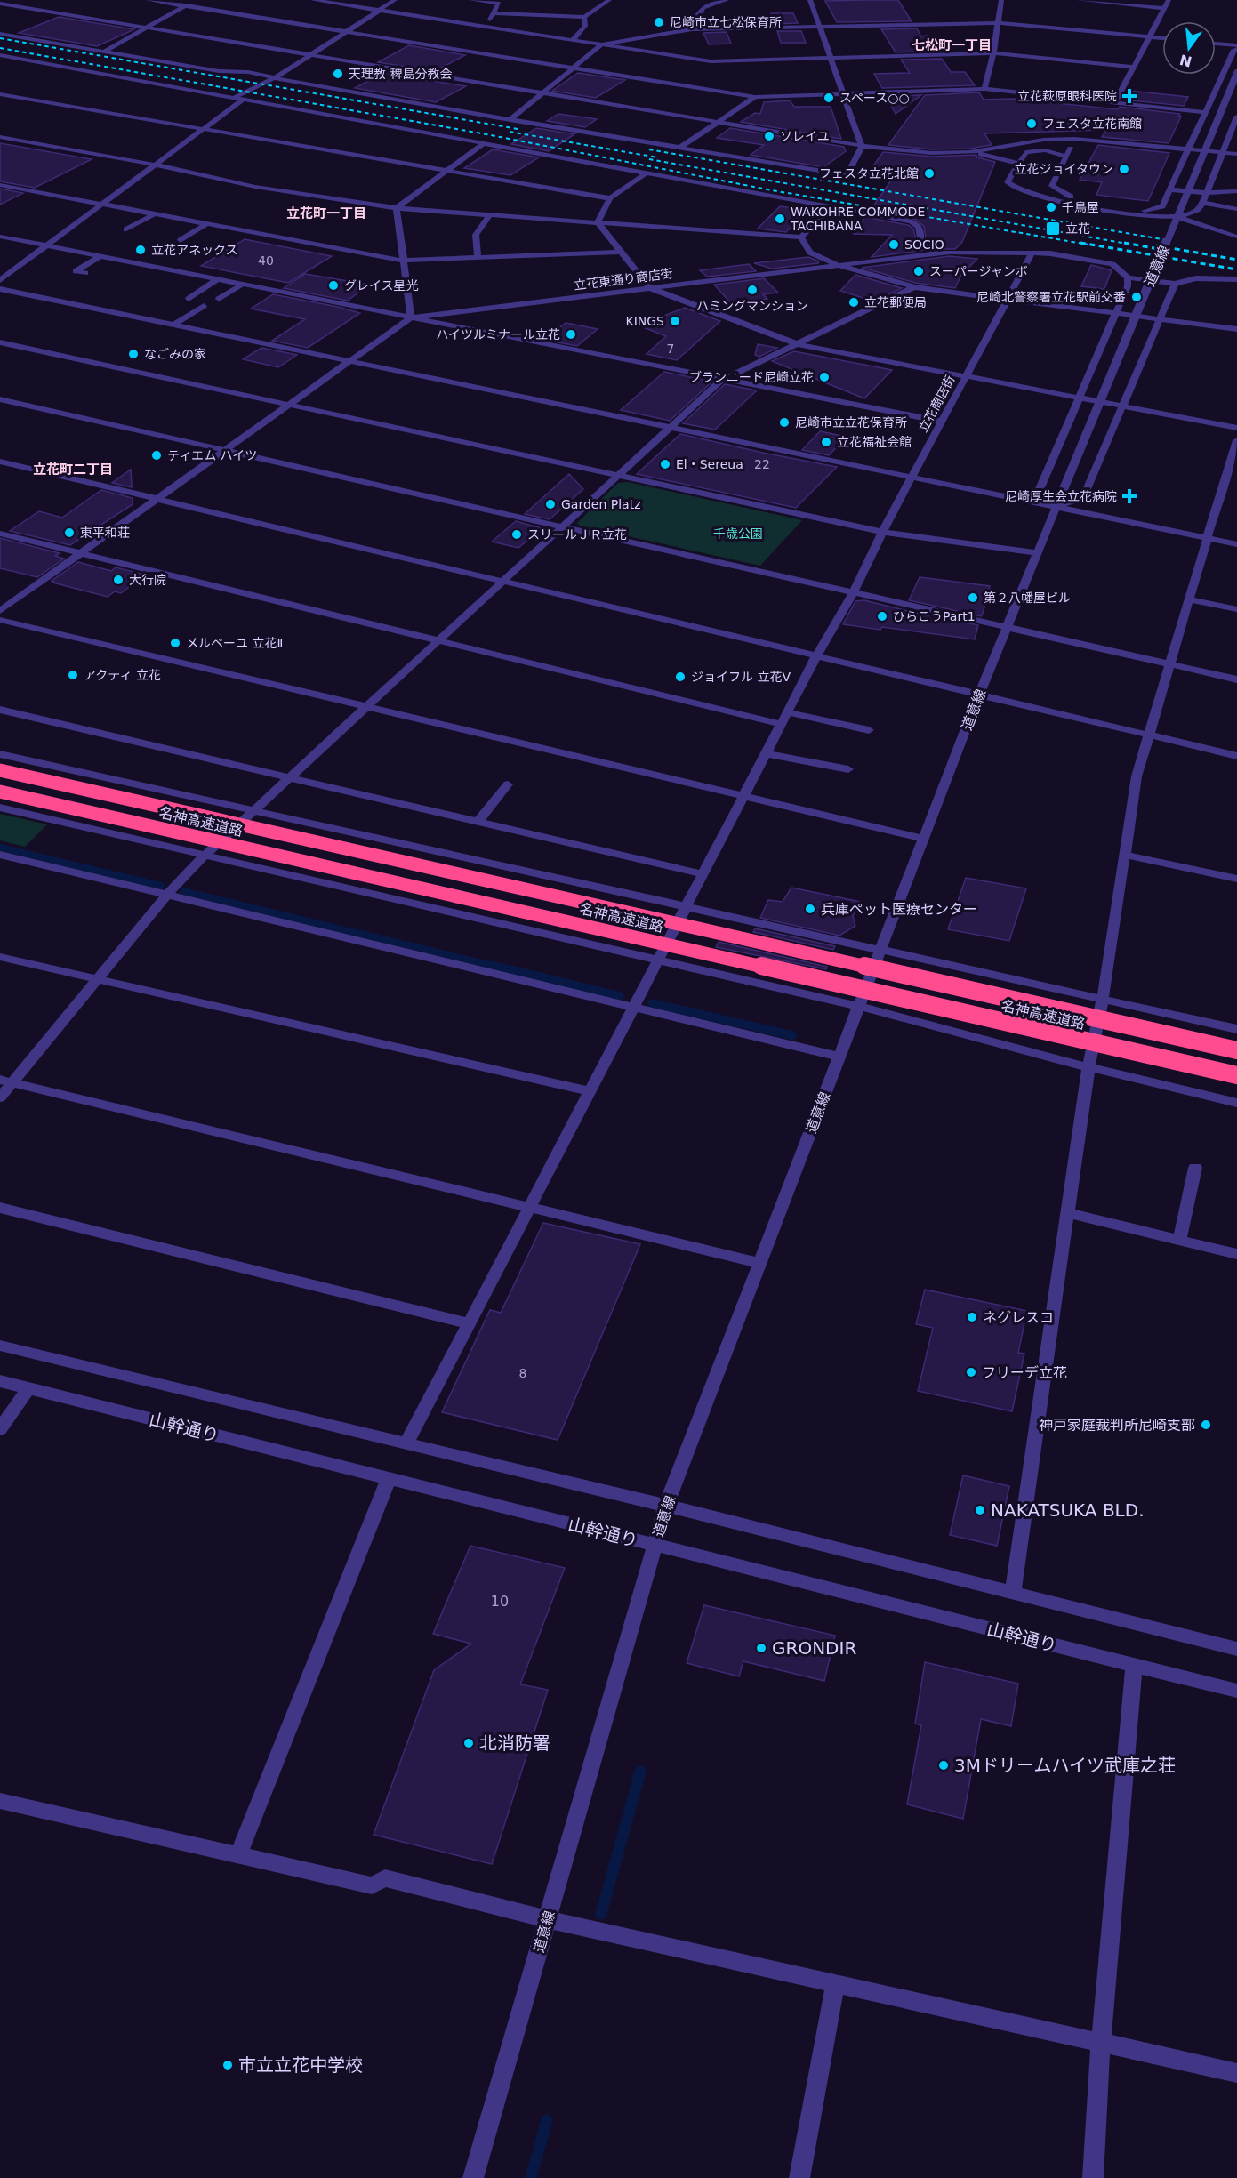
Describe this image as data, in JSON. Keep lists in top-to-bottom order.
{
  "streets": {
    "highway": ["名神高速道路"],
    "street": [
      "道意線",
      "立花東通り商店街",
      "立花商店街",
      "山幹通り"
    ]
  },
  "crossings": [
    ["道意線", "山幹通り"]
  ],
  "districts": ["七松町一丁目", "立花町一丁目", "立花町二丁目"],
  "parks": ["千歳公園"],
  "places": {
    "other": [
      "尼崎市立七松保育所",
      "天理教 稗島分教会",
      "スペース○○",
      "フェスタ立花南館",
      "ソレイユ",
      "立花ジョイタウン",
      "フェスタ立花北館",
      "千鳥屋",
      "WAKOHRE COMMODE TACHIBANA",
      "SOCIO",
      "立花アネックス",
      "スーパージャンボ",
      "グレイス星光",
      "ハミングマンション",
      "尼崎北警察署立花駅前交番",
      "立花郵便局",
      "KINGS",
      "ハイツルミナール立花",
      "なごみの家",
      "ブランニード尼崎立花",
      "尼崎市立立花保育所",
      "立花福祉会館",
      "ティエム ハイツ",
      "El・Sereua",
      "Garden Platz",
      "東平和荘",
      "スリールＪＲ立花",
      "大行院",
      "第２八幡屋ビル",
      "ひらこうPart1",
      "メルベーユ 立花Ⅱ",
      "アクティ 立花",
      "ジョイフル 立花Ⅴ",
      "兵庫ペット医療センター",
      "ネグレスコ",
      "フリーデ立花",
      "神戸家庭裁判所尼崎支部",
      "NAKATSUKA BLD.",
      "GRONDIR",
      "北消防署",
      "3Mドリームハイツ武庫之荘",
      "市立立花中学校"
    ],
    "health": ["立花萩原眼科医院", "尼崎厚生会立花病院"],
    "transit": ["立花"]
  },
  "house_numbers": [
    "40",
    "7",
    "22",
    "8",
    "10"
  ],
  "north": "bottom"
}
